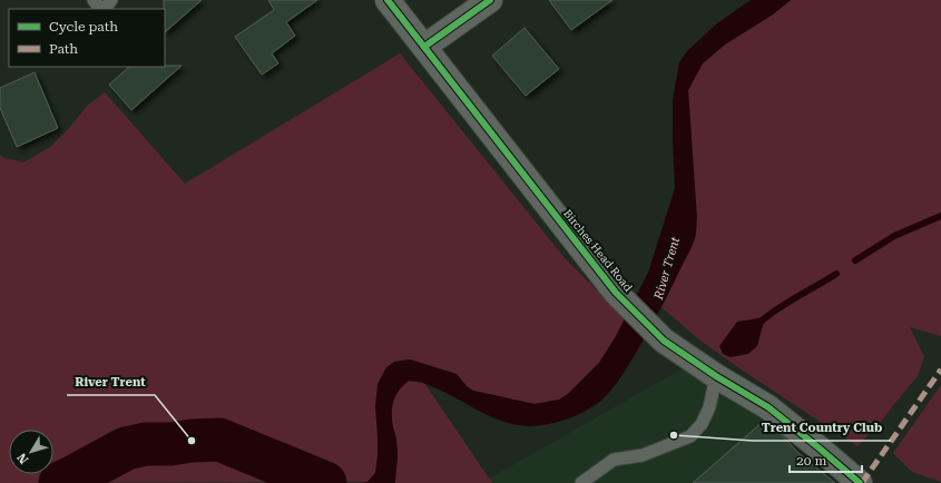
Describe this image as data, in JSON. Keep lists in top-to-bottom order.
{
  "streets": {
    "street": ["Birches Head Road"]
  },
  "water": ["River Trent"],
  "places": ["Trent Country Club", "River Trent"],
  "legend": ["Cycle path", "Path"],
  "scale_bar": "20 m",
  "north": "bottom left"
}
